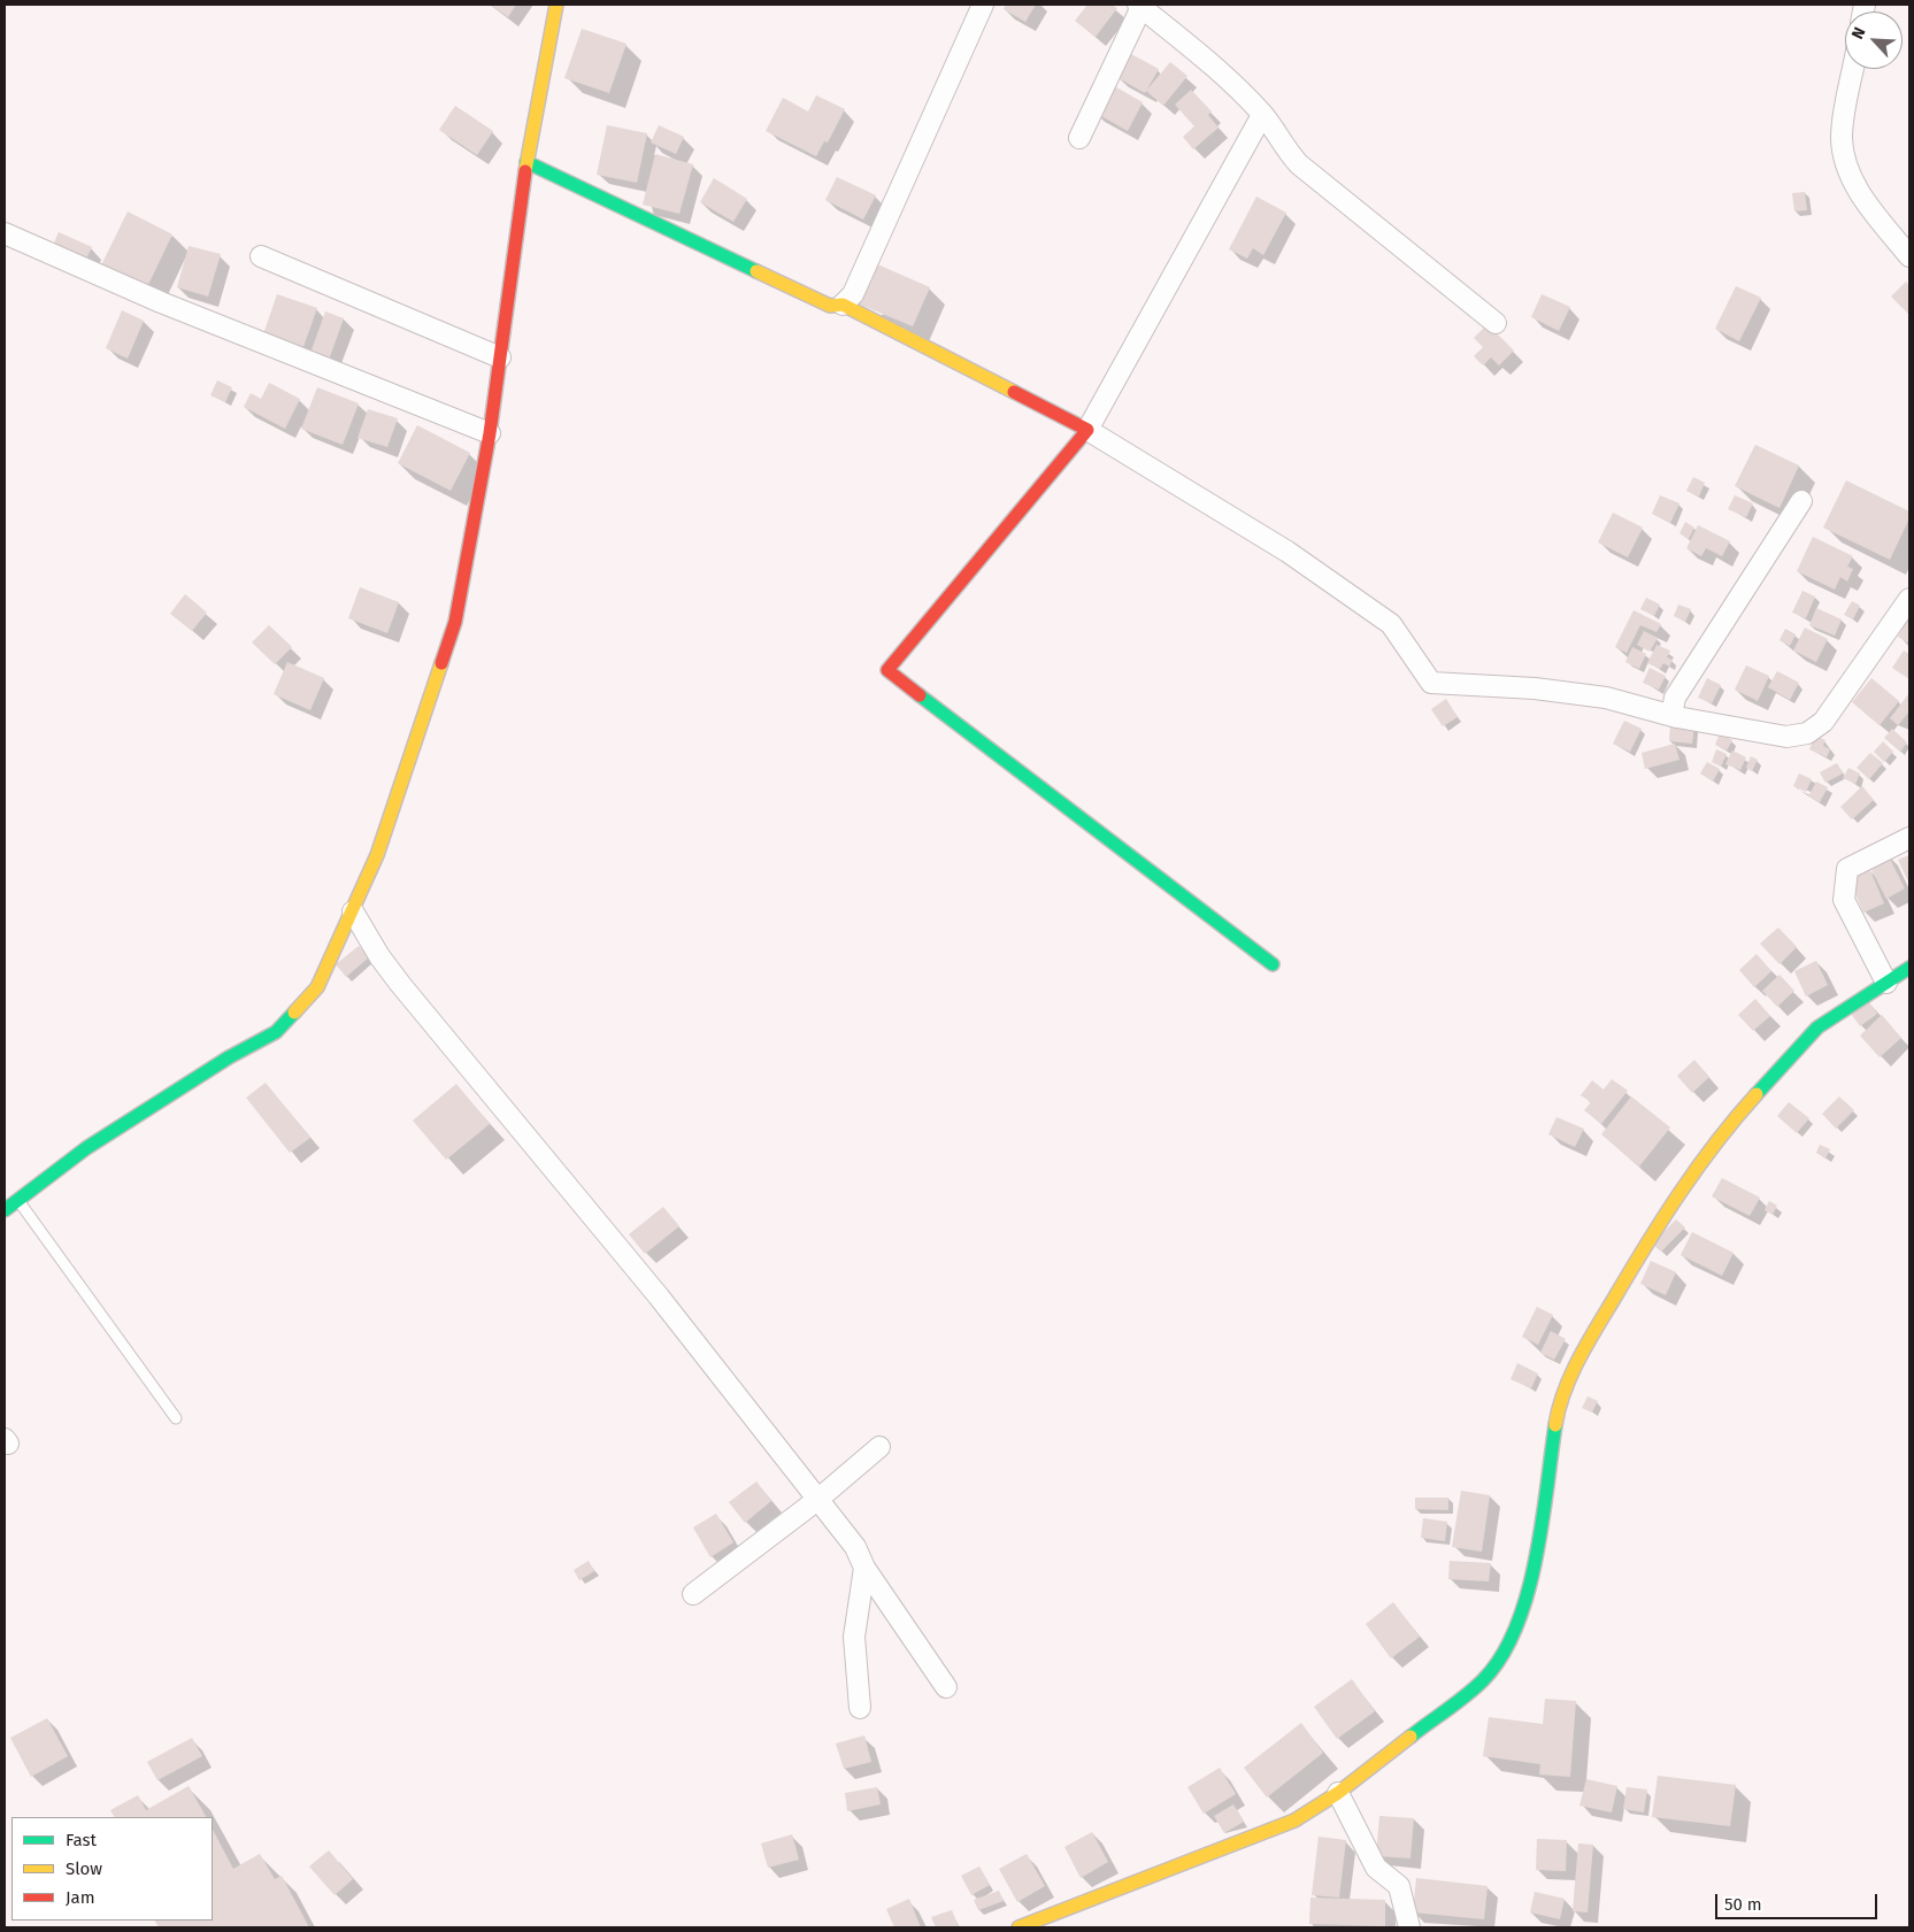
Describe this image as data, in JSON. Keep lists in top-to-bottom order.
{
  "legend": ["Fast", "Slow", "Jam"],
  "scale_bar": "50 m",
  "north": "top left"
}
